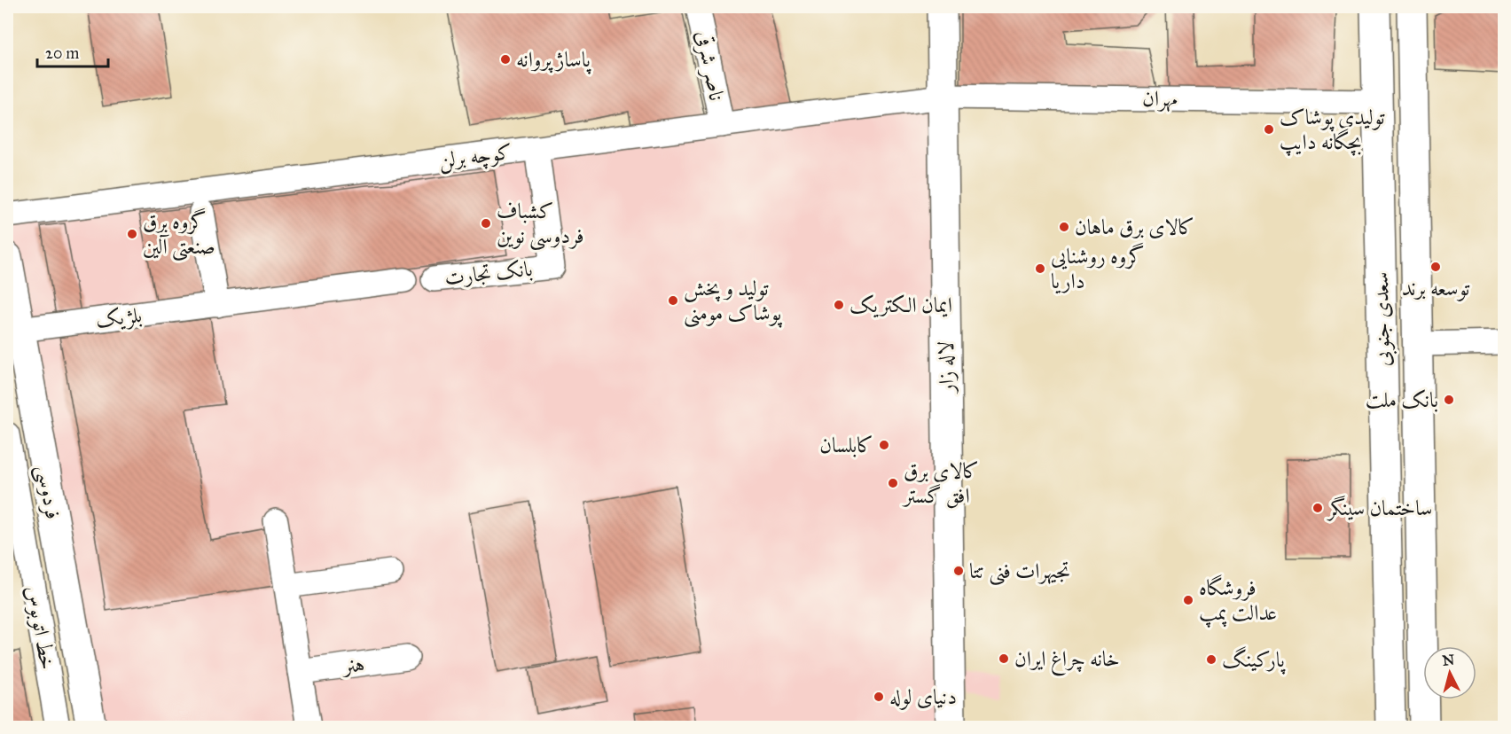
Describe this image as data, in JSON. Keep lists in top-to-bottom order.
{
  "streets": {
    "main road": ["سعدی جنوبی", "لاله زار", "فردوسی"],
    "street": [
      "ناصر شرقی",
      "مهران",
      "کوچه برلن",
      "بانک تجارت",
      "بلژیک",
      "خط اتوبوس",
      "هنر"
    ]
  },
  "crossings": [
    ["ناصر شرقی", "کوچه برلن"],
    ["مهران", "کوچه برلن"],
    ["مهران", "سعدی جنوبی"],
    ["مهران", "لاله زار"],
    ["کوچه برلن", "بانک تجارت"],
    ["کوچه برلن", "لاله زار"],
    ["بلژیک", "فردوسی"]
  ],
  "places": [
    "پاساژ پروانه",
    "تولیدی پوشاک بچگانه دایپ",
    "کشباف فردوسی نوین",
    "کالای برق ماهان",
    "گروه برق صنعتی آلین",
    "توسعه برند",
    "گروه روشنایی داریا",
    "تولید و پخش پوشاک مومنی",
    "ایمان الکتریک",
    "بانک ملت",
    "کابلسان",
    "کالای برق افق گستر",
    "ساختمان سینگر",
    "تجیهرات فنی تتا",
    "فروشگاه عدالت پمپ",
    "خانه چراغ ایران",
    "پارکینگ",
    "دنیای لوله"
  ],
  "scale_bar": "20 m",
  "north": "top"
}
